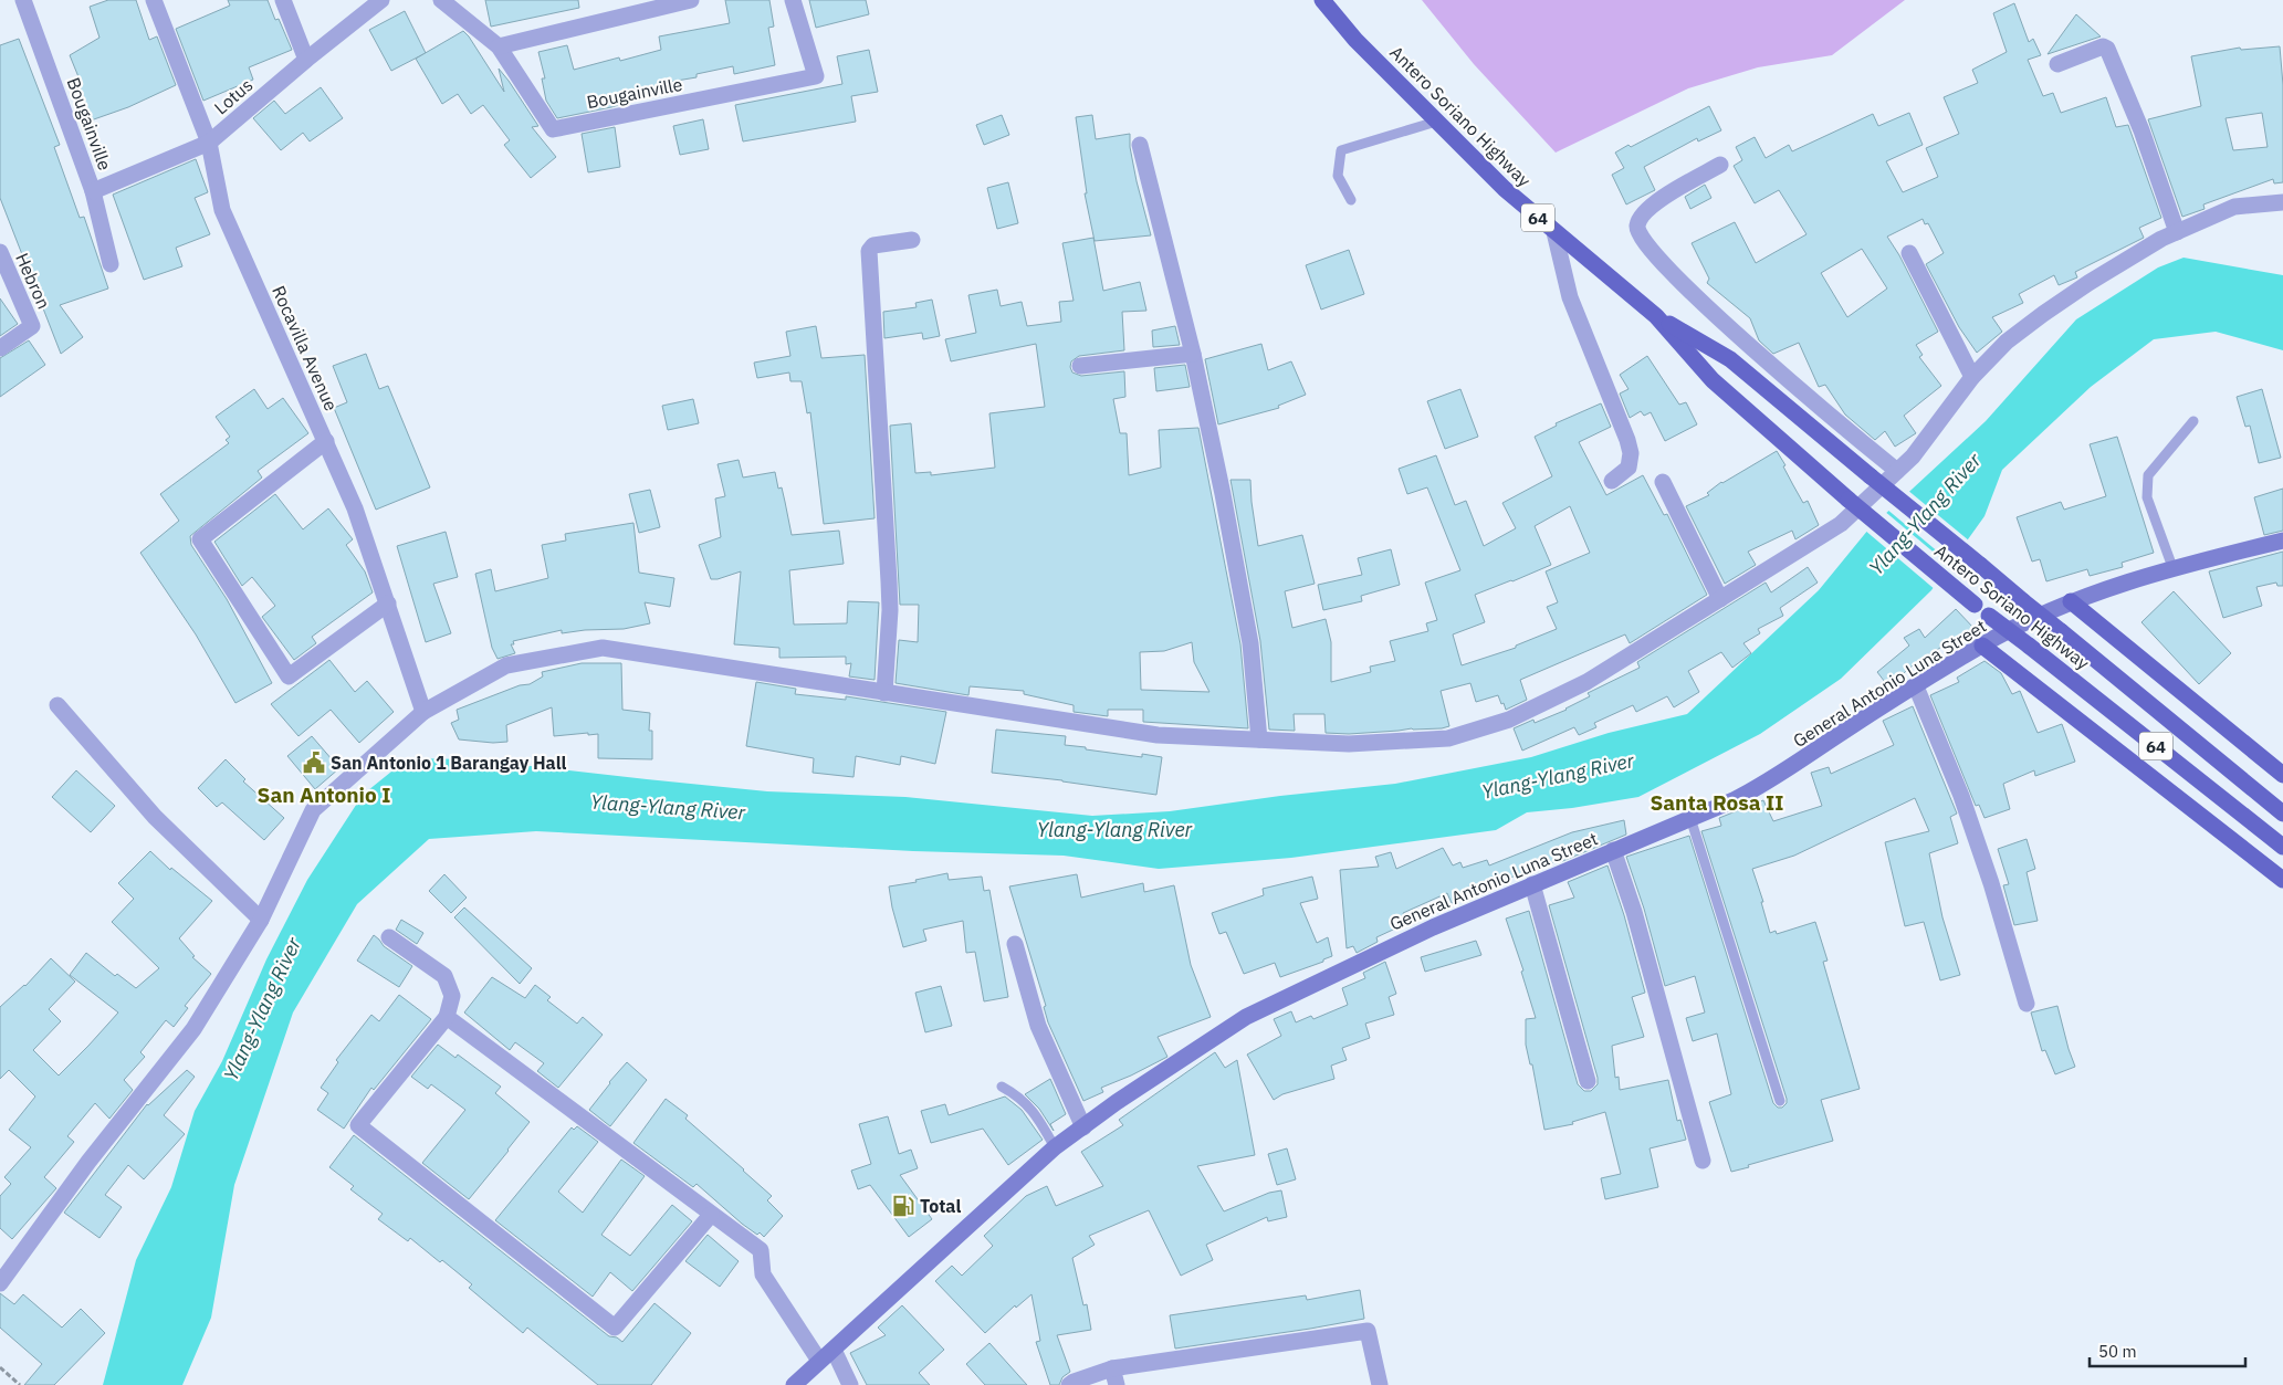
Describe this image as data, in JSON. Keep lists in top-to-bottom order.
{
  "streets": {
    "main road": ["Antero Soriano Highway", "64", "General Antonio Luna Street"],
    "street": [
      "Bougainville",
      "Lotus",
      "Hebron",
      "Rocavilla Avenue"
    ]
  },
  "crossings": [
    ["Bougainville", "Lotus"],
    ["Lotus", "Rocavilla Avenue"]
  ],
  "districts": ["San Antonio I", "Santa Rosa II"],
  "water": ["Ylang-Ylang River"],
  "places": {
    "public building": ["San Antonio 1 Barangay Hall"],
    "fuel station": ["Total"]
  },
  "scale_bar": "50 m"
}
